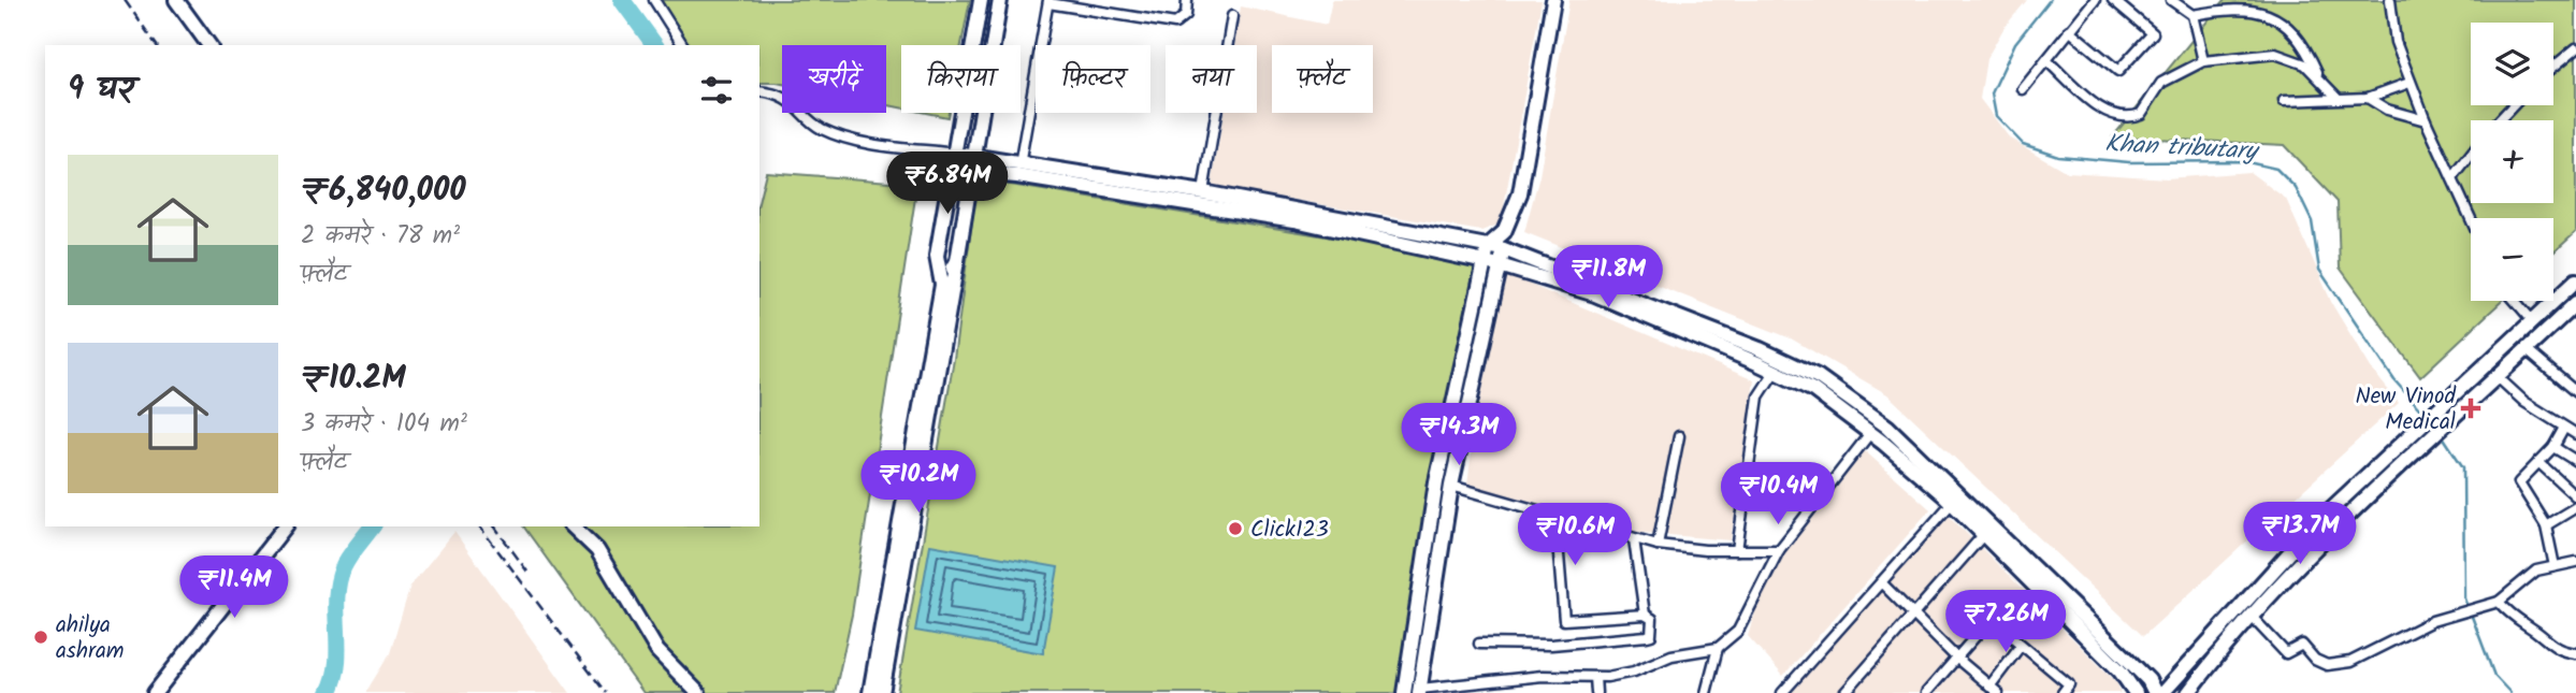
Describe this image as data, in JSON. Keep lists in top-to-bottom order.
{
  "water": ["Khan tributary"],
  "places": {
    "health": ["New Vinod Medical"],
    "other": ["Click123", "ahilya ashram"]
  },
  "page": {
    "map_buttons": ["+", "−"],
    "chip": [
      "खरीदें",
      "किराया",
      "फ़िल्टर",
      "नया",
      "फ़्लैट"
    ],
    "heading": "9 घर",
    "list": [
      {
        "name": "₹6,840,000",
        "note": "2 कमरे · 78 m² · फ़्लैट"
      },
      {
        "name": "₹10.2M",
        "note": "3 कमरे · 104 m² · फ़्लैट"
      }
    ],
    "price": [
      "₹6.84M",
      "₹11.8M",
      "₹14.3M",
      "₹10.2M",
      "₹10.4M",
      "₹13.7M",
      "₹10.6M",
      "₹11.4M",
      "₹7.26M"
    ]
  }
}
